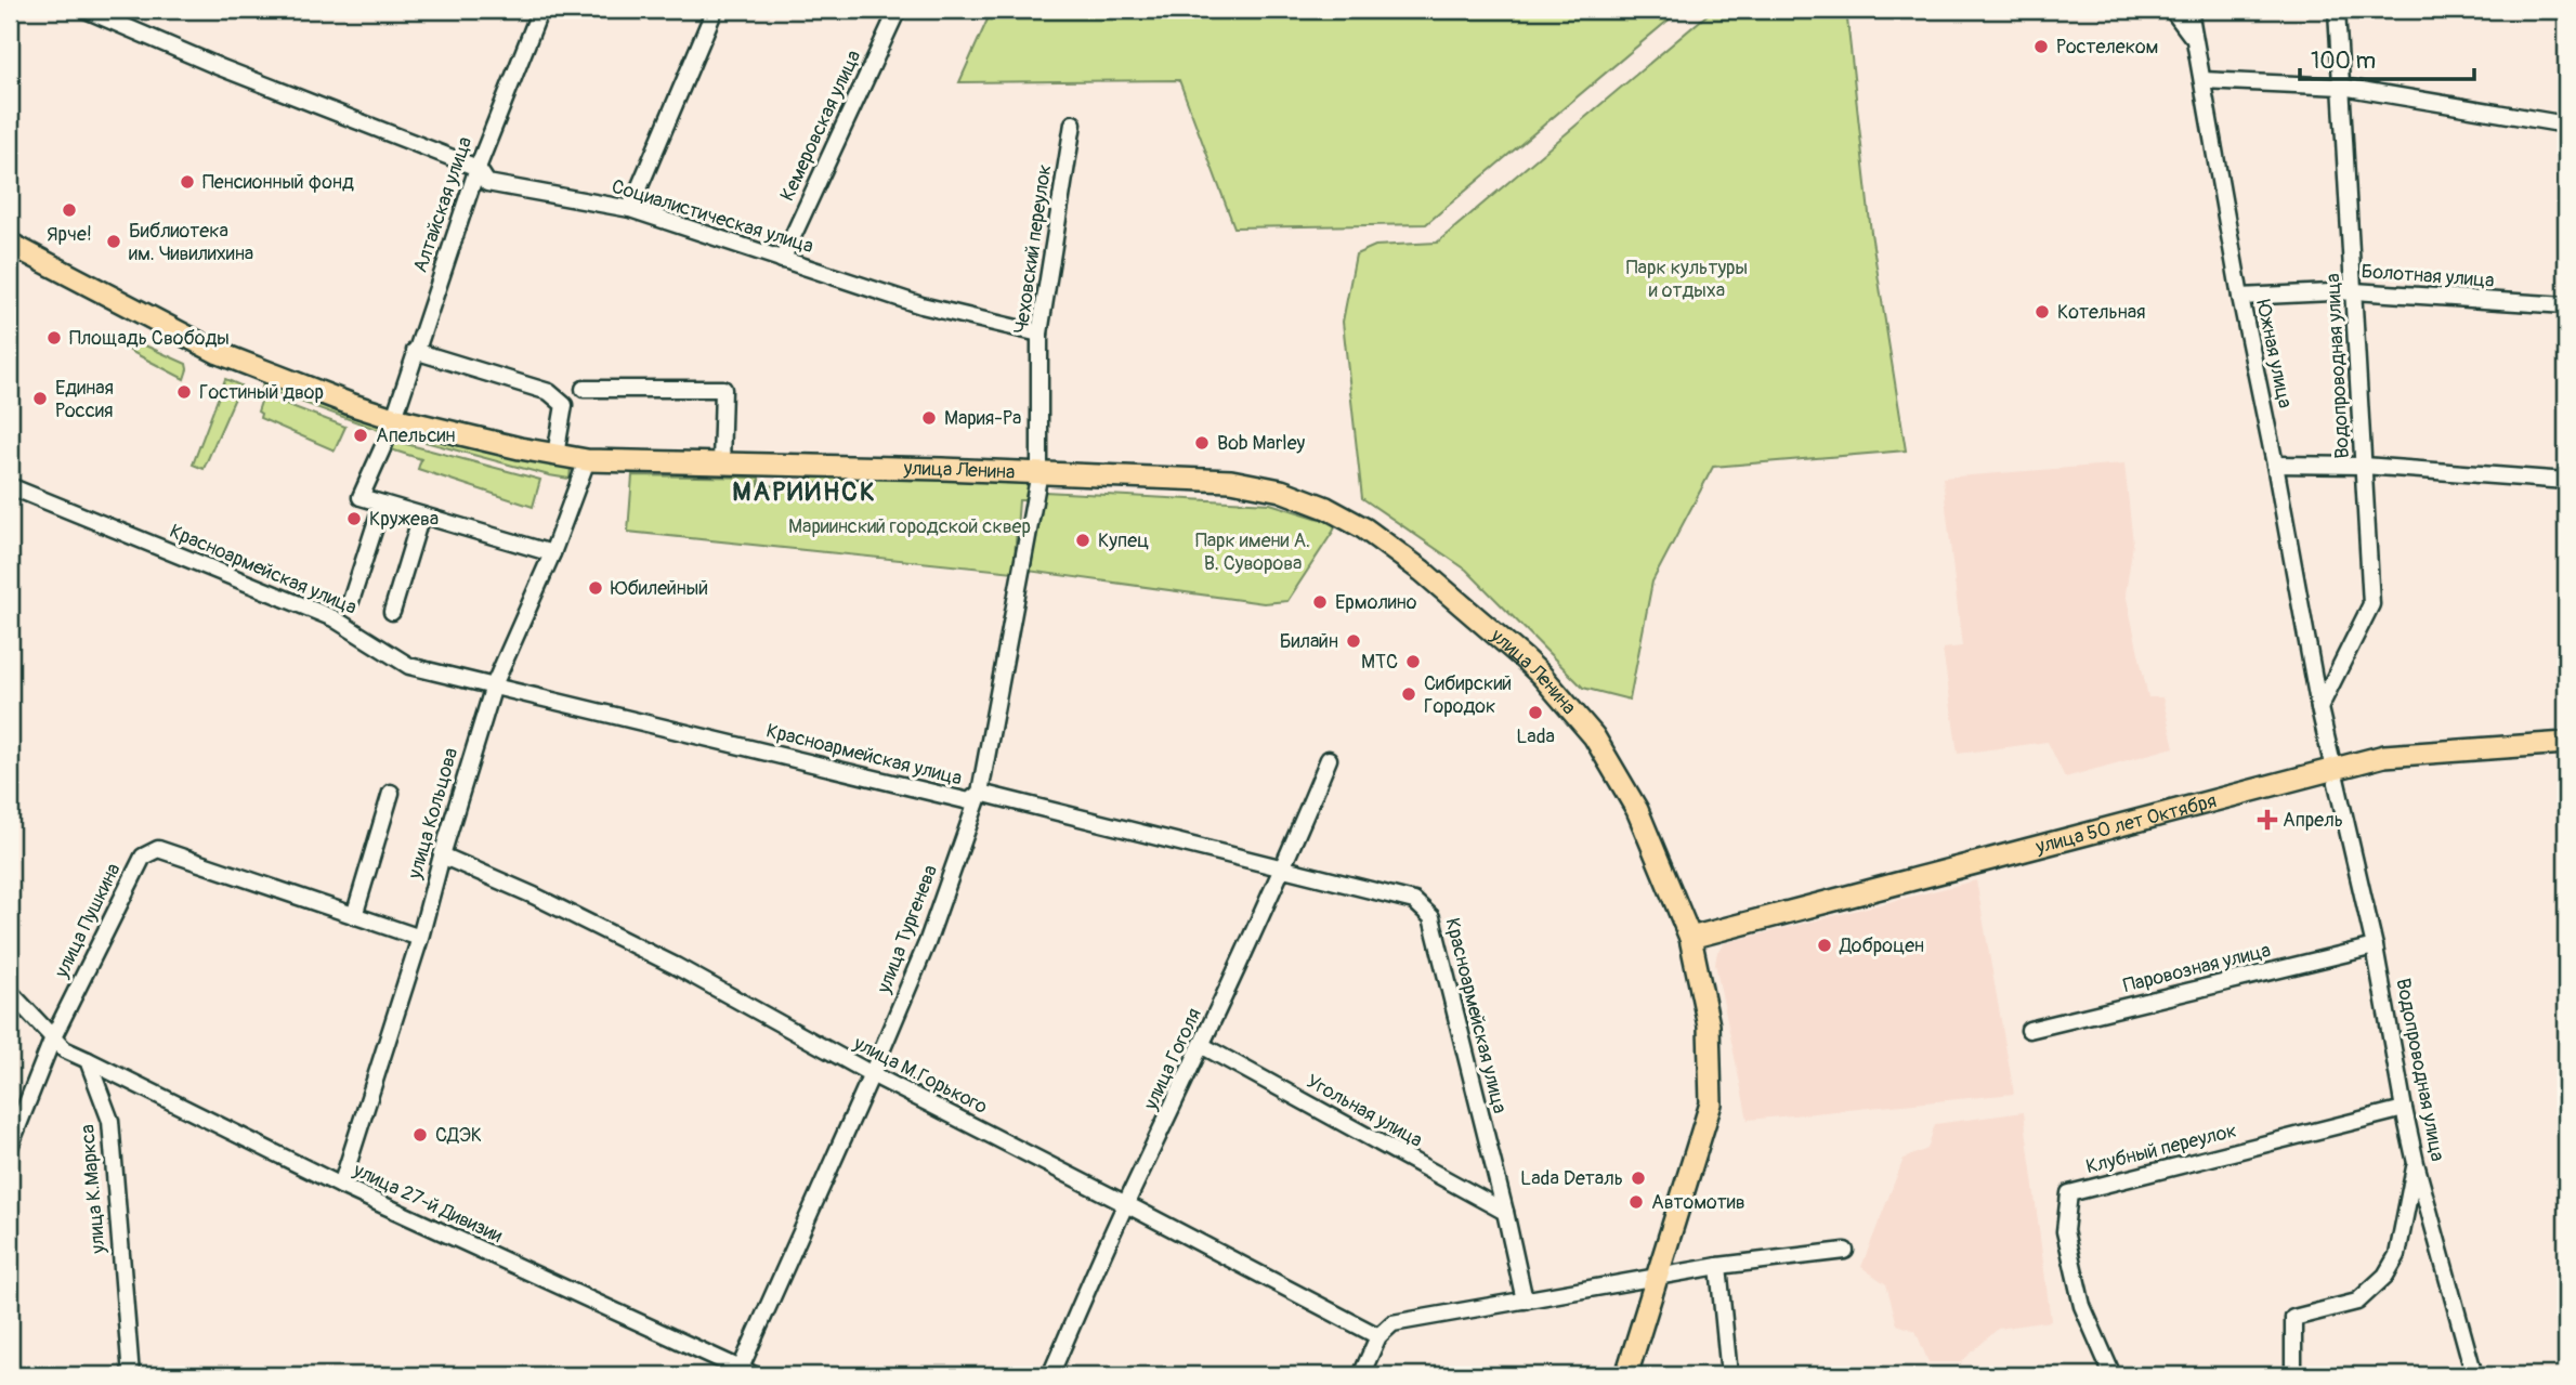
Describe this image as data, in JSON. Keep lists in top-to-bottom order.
{
  "streets": {
    "main road": ["улица Ленина", "улица 50 лет Октября"],
    "street": [
      "Кемеровская улица",
      "Алтайская улица",
      "Социалистическая улица",
      "Чеховский переулок",
      "Болотная улица",
      "Южная улица",
      "Водопроводная улица",
      "Красноармейская улица",
      "улица Кольцова",
      "улица Пушкина",
      "улица Тургенева",
      "Паровозная улица",
      "улица Гоголя",
      "улица М.Горького",
      "Угольная улица",
      "Клубный переулок",
      "улица К.Маркса",
      "улица 27-й Дивизии"
    ]
  },
  "crossings": [
    ["Кемеровская улица", "Социалистическая улица"],
    ["Алтайская улица", "Социалистическая улица"],
    ["Алтайская улица", "улица Ленина"],
    ["Социалистическая улица", "Чеховский переулок"],
    ["Чеховский переулок", "улица Ленина"],
    ["Чеховский переулок", "улица Тургенева"],
    ["Болотная улица", "Южная улица"],
    ["Болотная улица", "Водопроводная улица"],
    ["Южная улица", "Водопроводная улица"],
    ["Южная улица", "улица 50 лет Октября"],
    ["Водопроводная улица", "улица 50 лет Октября"],
    ["Водопроводная улица", "Паровозная улица"],
    ["Водопроводная улица", "Клубный переулок"],
    ["улица Ленина", "улица Кольцова"],
    ["улица Ленина", "улица 50 лет Октября"],
    ["улица Ленина", "улица Тургенева"],
    ["Красноармейская улица", "улица Кольцова"],
    ["Красноармейская улица", "улица Тургенева"],
    ["Красноармейская улица", "улица Гоголя"],
    ["Красноармейская улица", "Угольная улица"],
    ["улица Кольцова", "улица Пушкина"],
    ["улица Кольцова", "улица М.Горького"],
    ["улица Кольцова", "улица 27-й Дивизии"],
    ["улица Тургенева", "улица М.Горького"],
    ["улица Тургенева", "улица 27-й Дивизии"],
    ["улица Гоголя", "улица М.Горького"],
    ["улица Гоголя", "Угольная улица"],
    ["улица К.Маркса", "улица 27-й Дивизии"]
  ],
  "districts": ["МАРИИНСК"],
  "parks": ["Парк культуры и отдыха", "Мариинский городской сквер", "Парк имени А. В. Суворова"],
  "places": {
    "other": [
      "Ростелеком",
      "Пенсионный фонд",
      "Ярче!",
      "Библиотека им. Чивилихина",
      "Котельная",
      "Площадь Свободы",
      "Гостиный двор",
      "Единая Россия",
      "Мария-Ра",
      "Апельсин",
      "Bob Marley",
      "Кружева",
      "Купец",
      "Юбилейный",
      "Ермолино",
      "Билайн",
      "МТС",
      "Сибирский Городок",
      "Lada",
      "Доброцен",
      "СДЭК",
      "Lada Dеталь",
      "Автомотив"
    ],
    "health": ["Апрель"]
  },
  "scale_bar": "100 m"
}
